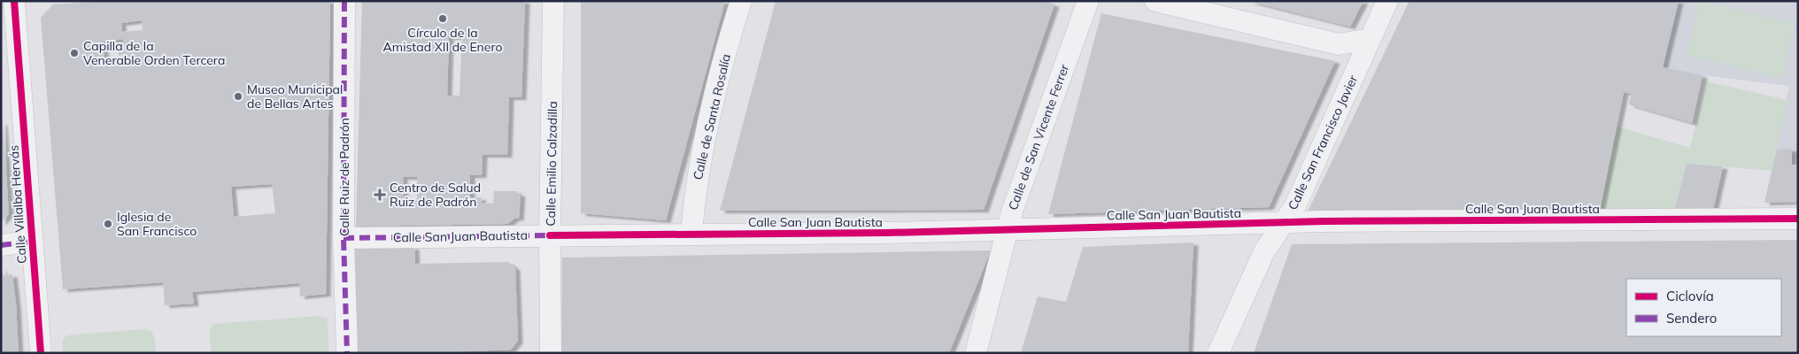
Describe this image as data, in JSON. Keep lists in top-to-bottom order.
{
  "streets": {
    "street": [
      "Calle de Santa Rosalía",
      "Calle de San Vicente Ferrer",
      "Calle San Francisco Javier",
      "Calle Emilio Calzadilla",
      "Calle Ruiz de Padrón",
      "Calle Villalba Hervás",
      "Calle San Juan Bautista"
    ]
  },
  "crossings": [
    ["Calle de Santa Rosalía", "Calle San Juan Bautista"],
    ["Calle de San Vicente Ferrer", "Calle San Juan Bautista"],
    ["Calle San Francisco Javier", "Calle San Juan Bautista"],
    ["Calle Emilio Calzadilla", "Calle San Juan Bautista"],
    ["Calle Ruiz de Padrón", "Calle San Juan Bautista"]
  ],
  "places": {
    "other": [
      "Círculo de la Amistad XII de Enero",
      "Capilla de la Venerable Orden Tercera",
      "Museo Municipal de Bellas Artes",
      "Iglesia de San Francisco"
    ],
    "health": ["Centro de Salud Ruiz de Padrón"]
  },
  "legend": ["Ciclovía", "Sendero"]
}
